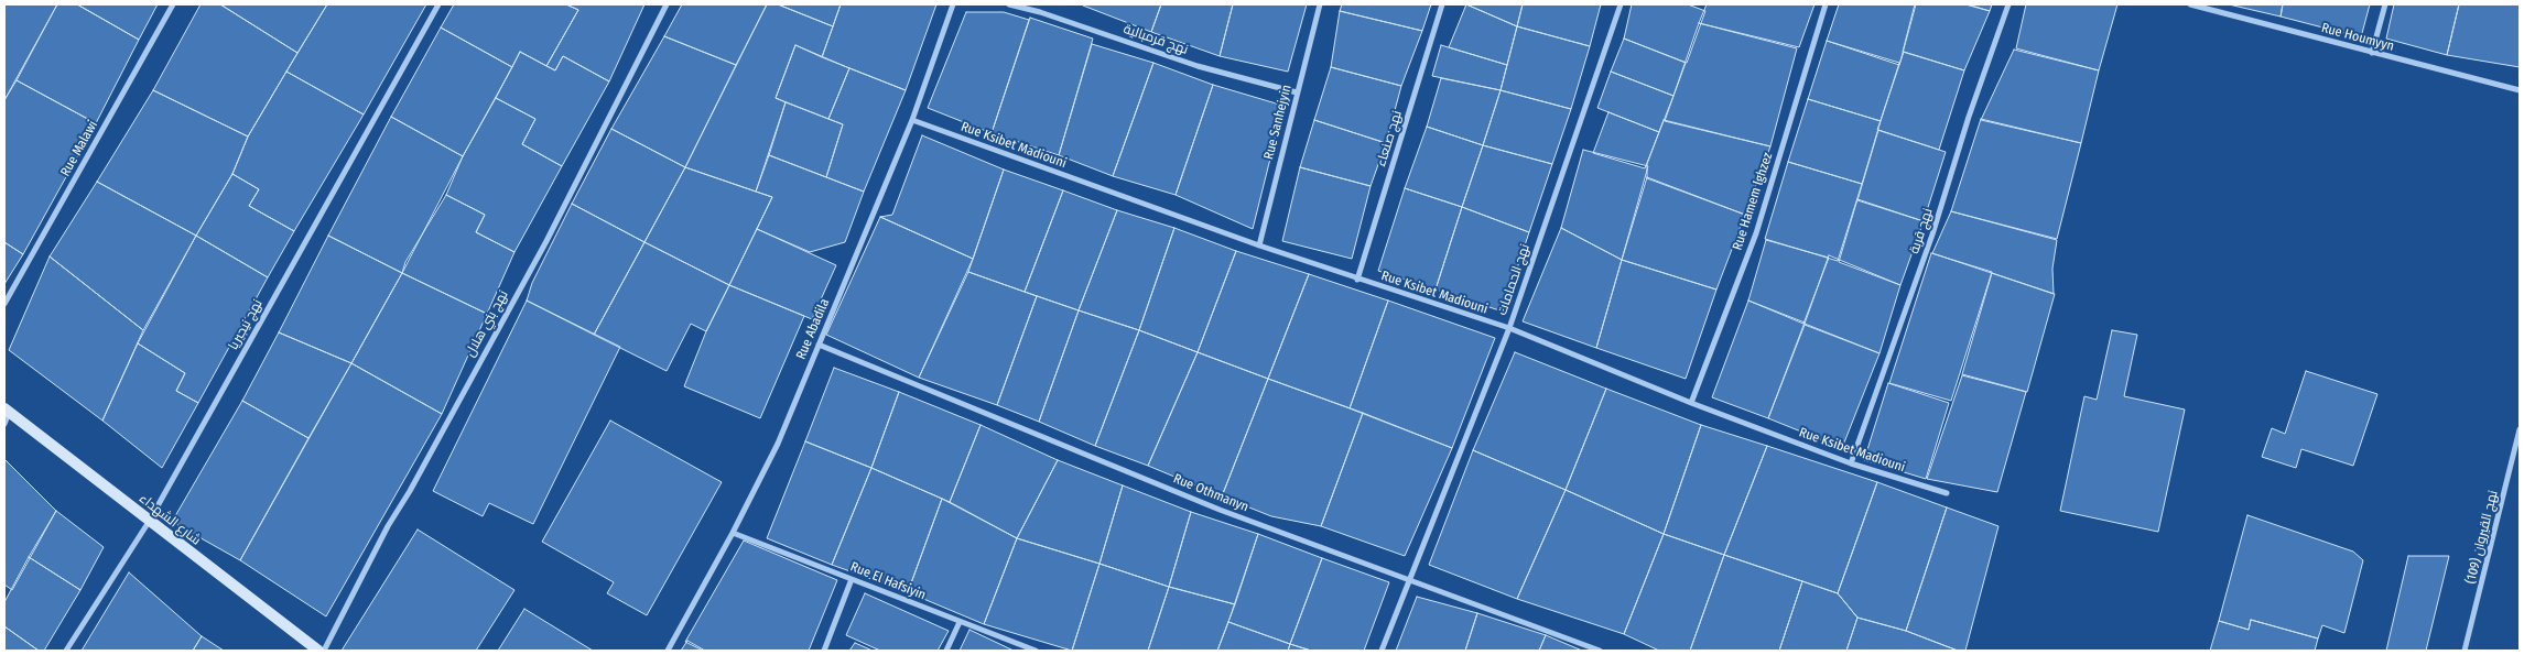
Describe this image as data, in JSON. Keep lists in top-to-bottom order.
{
  "streets": {
    "street": [
      "Rue Houmyyn",
      "نهج قرمبالية",
      "Rue Sanhejyin",
      "نهج صنعاء",
      "Rue Ksibet Madiouni",
      "Rue Malawi",
      "Rue Hamem lghzez",
      "نهج قربة",
      "نهج الحمامات",
      "نهج بني هلال",
      "نهج نيجيريا",
      "Rue Abadila",
      "Rue Othmanyn",
      "شارع الشهداء",
      "نهج القيروان (109)",
      "Rue El Hafsiyin"
    ]
  },
  "crossings": [
    ["نهج قرمبالية", "Rue Sanhejyin"],
    ["Rue Sanhejyin", "Rue Ksibet Madiouni"],
    ["نهج صنعاء", "Rue Ksibet Madiouni"],
    ["Rue Ksibet Madiouni", "Rue Hamem lghzez"],
    ["Rue Ksibet Madiouni", "نهج قربة"],
    ["Rue Ksibet Madiouni", "نهج الحمامات"],
    ["Rue Ksibet Madiouni", "Rue Abadila"],
    ["نهج الحمامات", "Rue Othmanyn"],
    ["نهج نيجيريا", "شارع الشهداء"],
    ["Rue Abadila", "Rue Othmanyn"],
    ["Rue Abadila", "Rue El Hafsiyin"]
  ]
}
